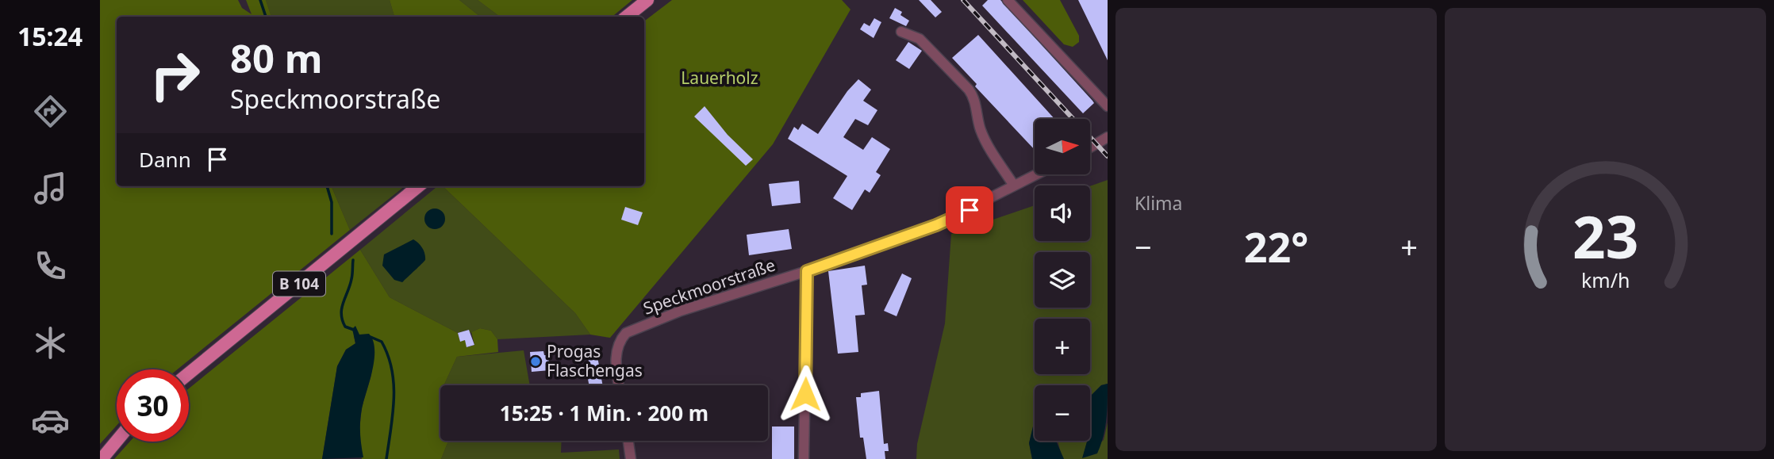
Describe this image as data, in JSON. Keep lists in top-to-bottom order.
{
  "streets": {
    "main road": ["B 104"],
    "street": ["Speckmoorstraße"]
  },
  "parks": ["Lauerholz"],
  "places": ["Progas Flaschengas"],
  "north": "right",
  "page": {
    "tabs": "15:24",
    "tile": "Klima",
    "turn": ["80 m", "Speckmoorstraße"],
    "map_buttons": ["+", "−"],
    "then": "Dann",
    "heat": ["−", "22°", "+"],
    "limit": "30",
    "trip": "15:25 · 1 Min. · 200 m",
    "gauge": ["23", "km/h"]
  }
}
